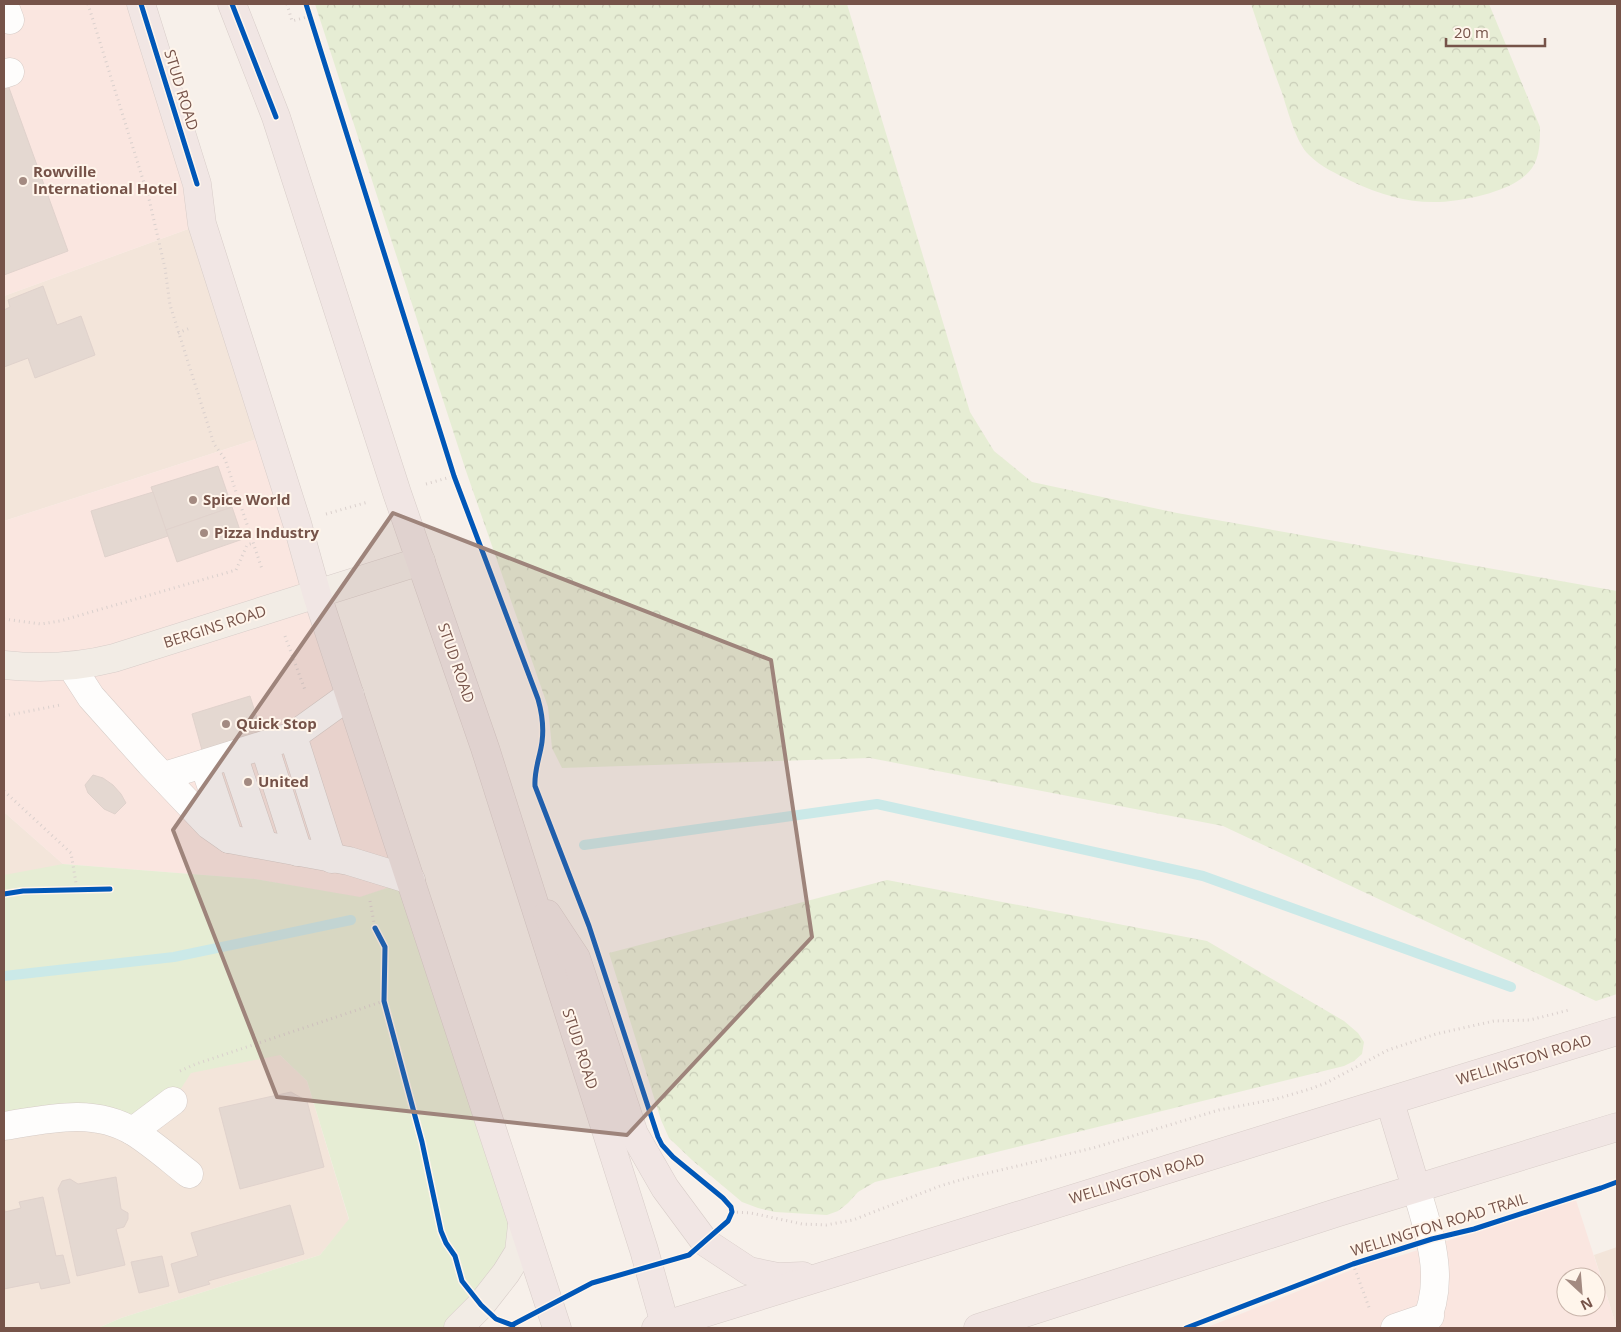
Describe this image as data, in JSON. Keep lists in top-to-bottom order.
{
  "streets": {
    "highway": ["STUD ROAD", "WELLINGTON ROAD"],
    "main road": ["BERGINS ROAD"],
    "cycle path": ["WELLINGTON ROAD TRAIL"]
  },
  "crossings": [
    ["STUD ROAD", "BERGINS ROAD"],
    ["STUD ROAD", "WELLINGTON ROAD"]
  ],
  "places": [
    "Rowville International Hotel",
    "Spice World",
    "Pizza Industry",
    "Quick Stop",
    "United"
  ],
  "scale_bar": "20 m",
  "north": "bottom right"
}
